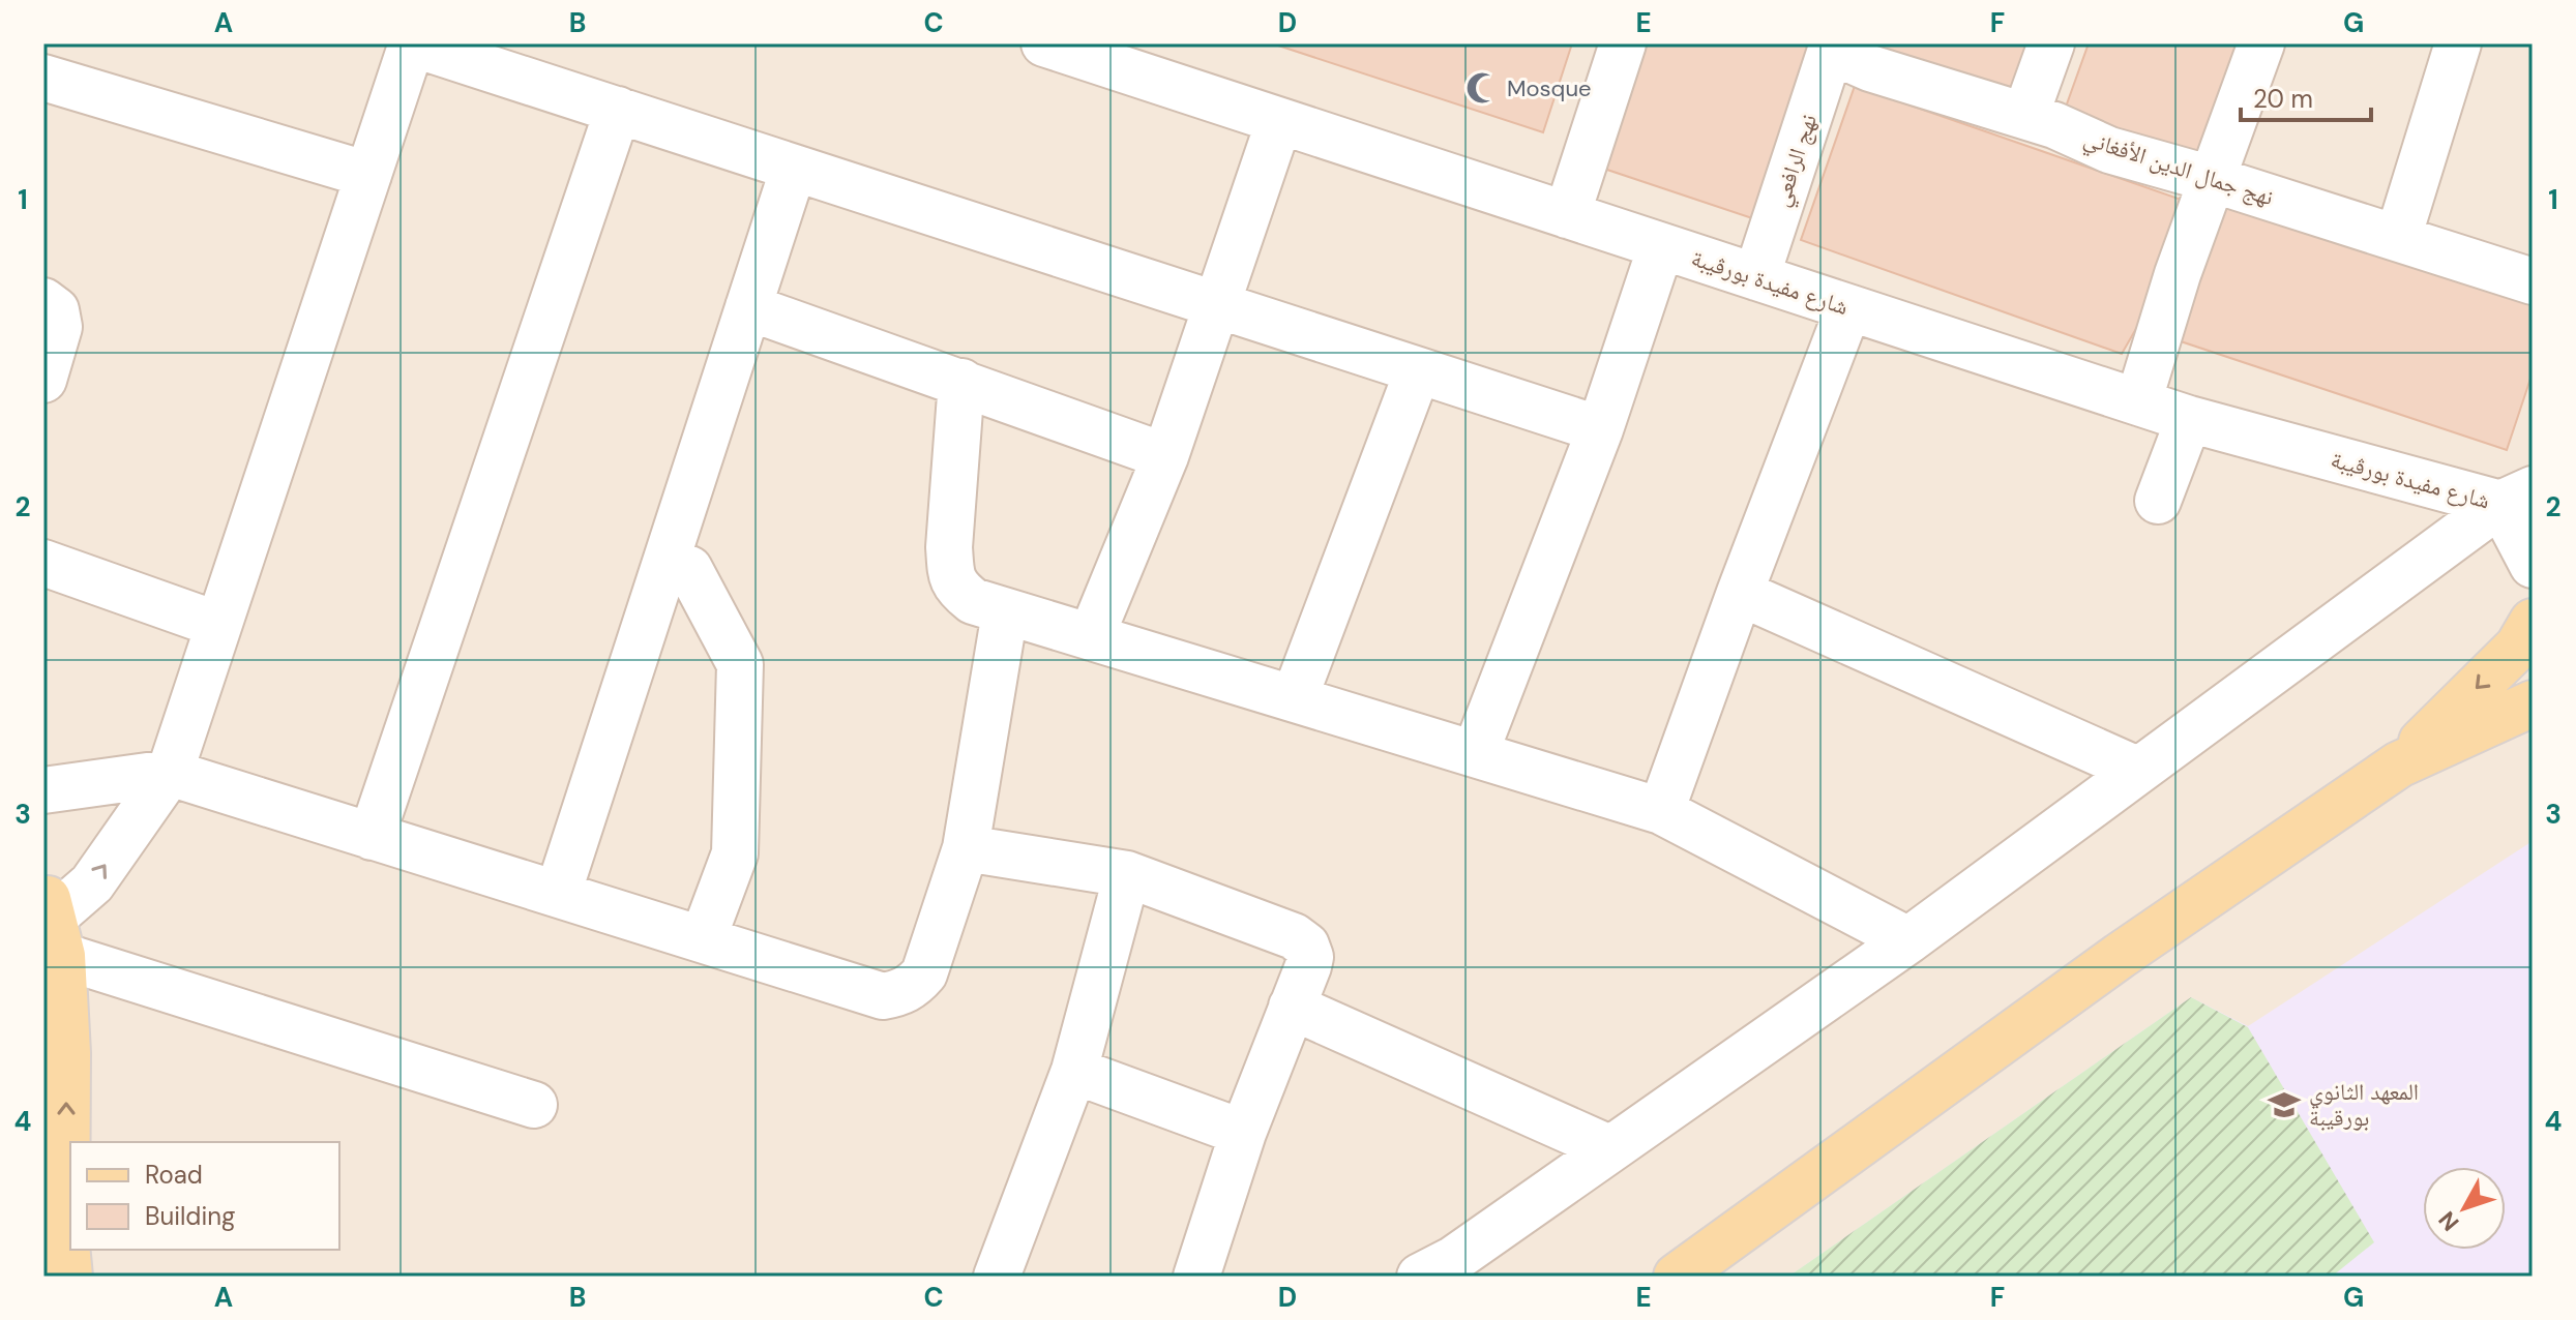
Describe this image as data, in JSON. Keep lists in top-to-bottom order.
{
  "streets": {
    "street": ["نهج الرافعي", "نهج جمال الدين الأفغاني", "شارع مفيدة بورڨيبة"]
  },
  "crossings": [
    ["نهج الرافعي", "نهج جمال الدين الأفغاني"],
    ["نهج الرافعي", "شارع مفيدة بورڨيبة"]
  ],
  "places": {
    "mosque": ["Mosque"],
    "school or university": ["المعهد الثانوي بورقيبة"]
  },
  "legend": ["Road", "Building"],
  "scale_bar": "20 m",
  "north": "bottom left",
  "grid": {
    "columns": [
      "A",
      "B",
      "C",
      "D",
      "E",
      "F",
      "G"
    ],
    "rows": [
      "1",
      "2",
      "3",
      "4"
    ]
  }
}
